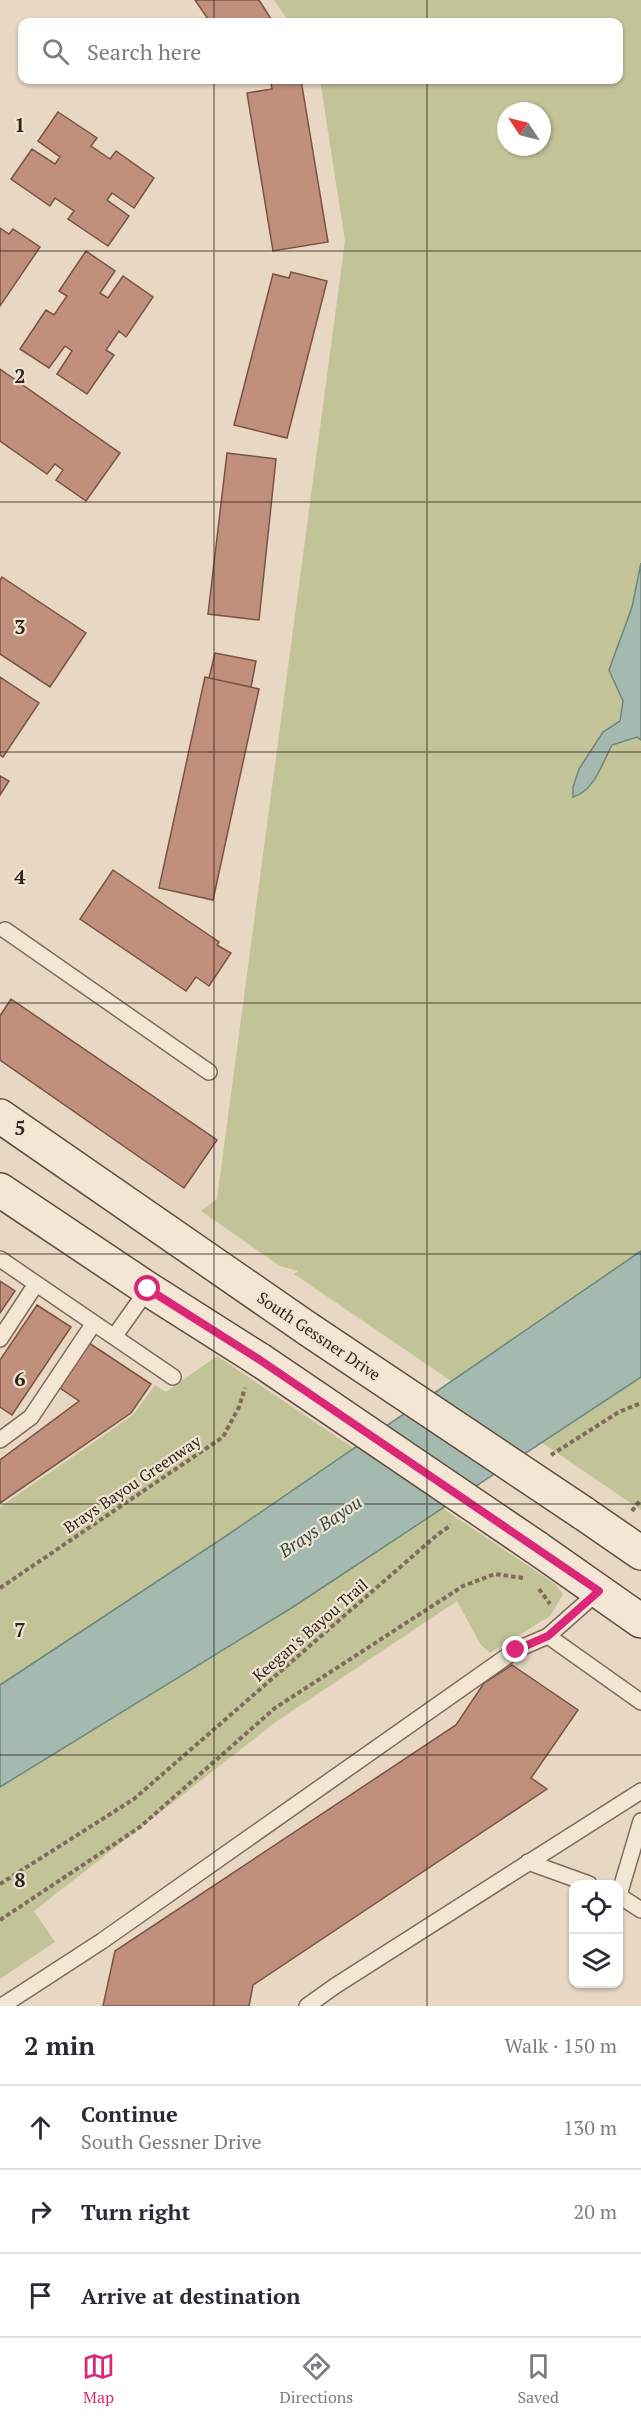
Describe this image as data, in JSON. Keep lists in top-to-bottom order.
{
  "streets": {
    "main road": ["South Gessner Drive"],
    "path": ["Brays Bayou Greenway", "Keegan's Bayou Trail"]
  },
  "water": ["Brays Bayou"],
  "north": "top left",
  "page": {
    "search": "Search here",
    "heading": ["2 min", "Walk · 150 m"],
    "list": [
      ["Continue", "South Gessner Drive", "130 m"],
      ["Turn right", "20 m"],
      "Arrive at destination"
    ],
    "nav": ["Map", "Directions", "Saved"]
  },
  "grid": {
    "rows": [
      "1",
      "2",
      "3",
      "4",
      "5",
      "6",
      "7",
      "8"
    ]
  }
}
